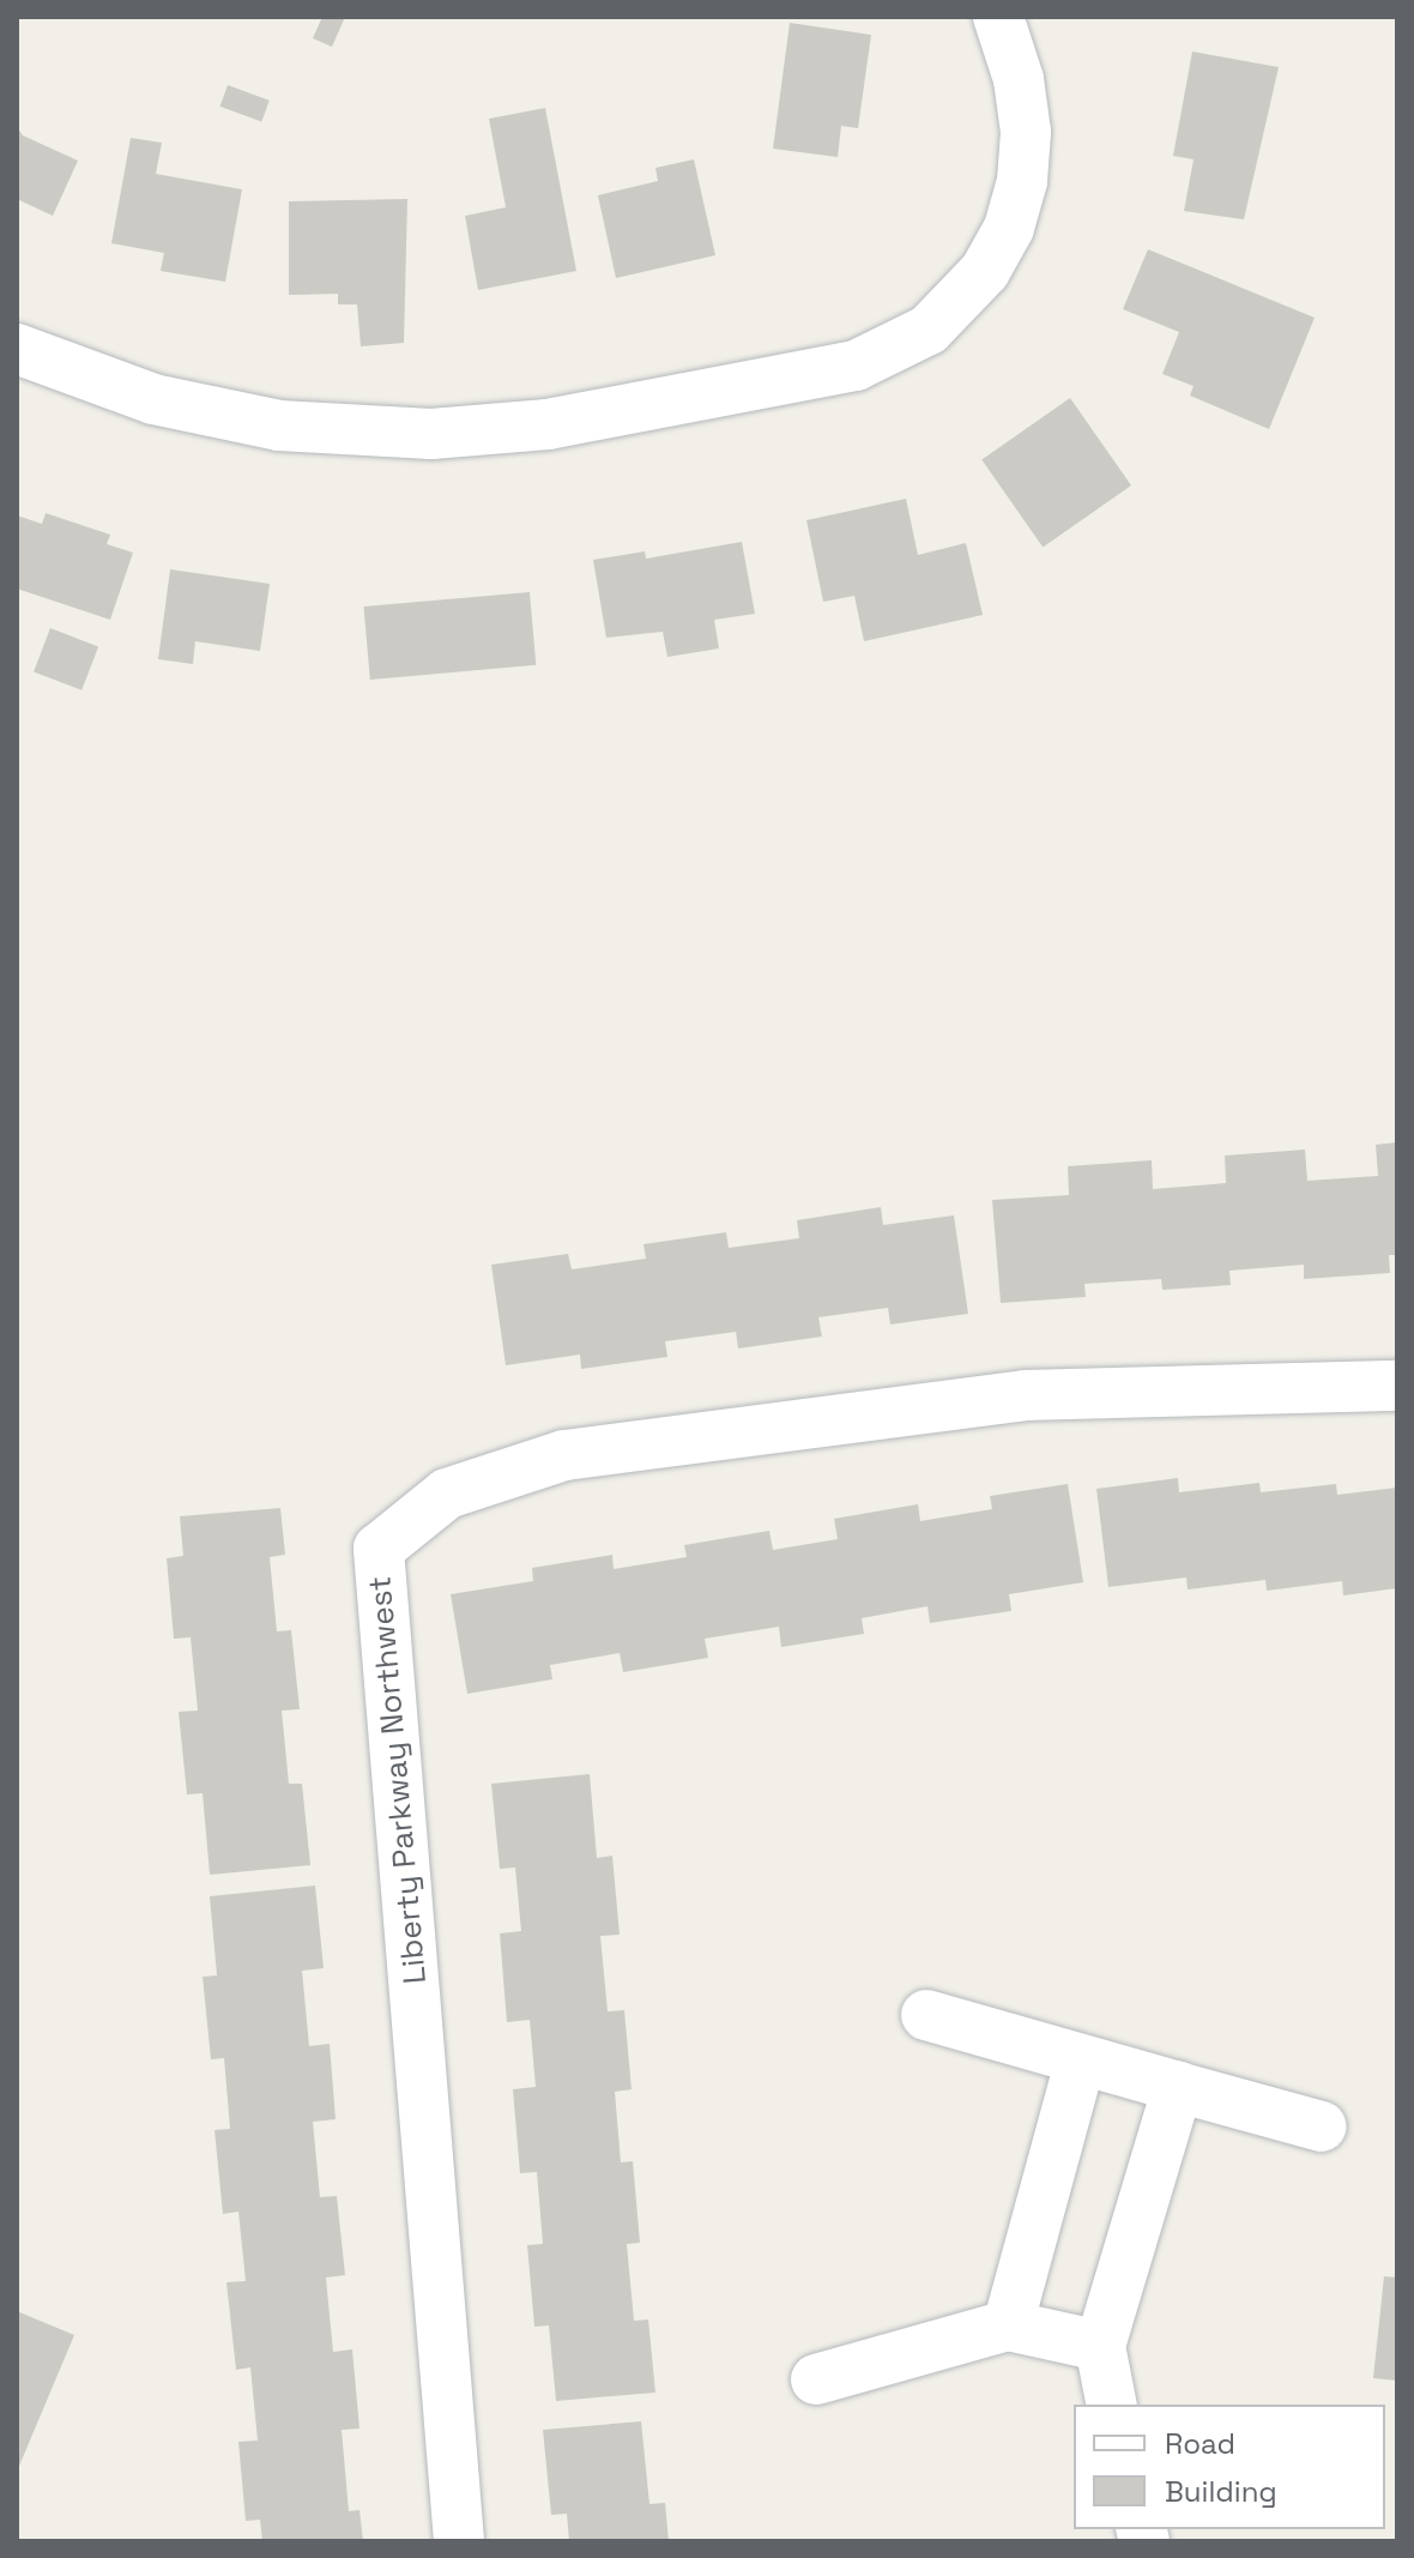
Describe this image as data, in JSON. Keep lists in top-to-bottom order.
{
  "streets": {
    "street": ["Liberty Parkway Northwest"]
  },
  "legend": ["Road", "Building"]
}
